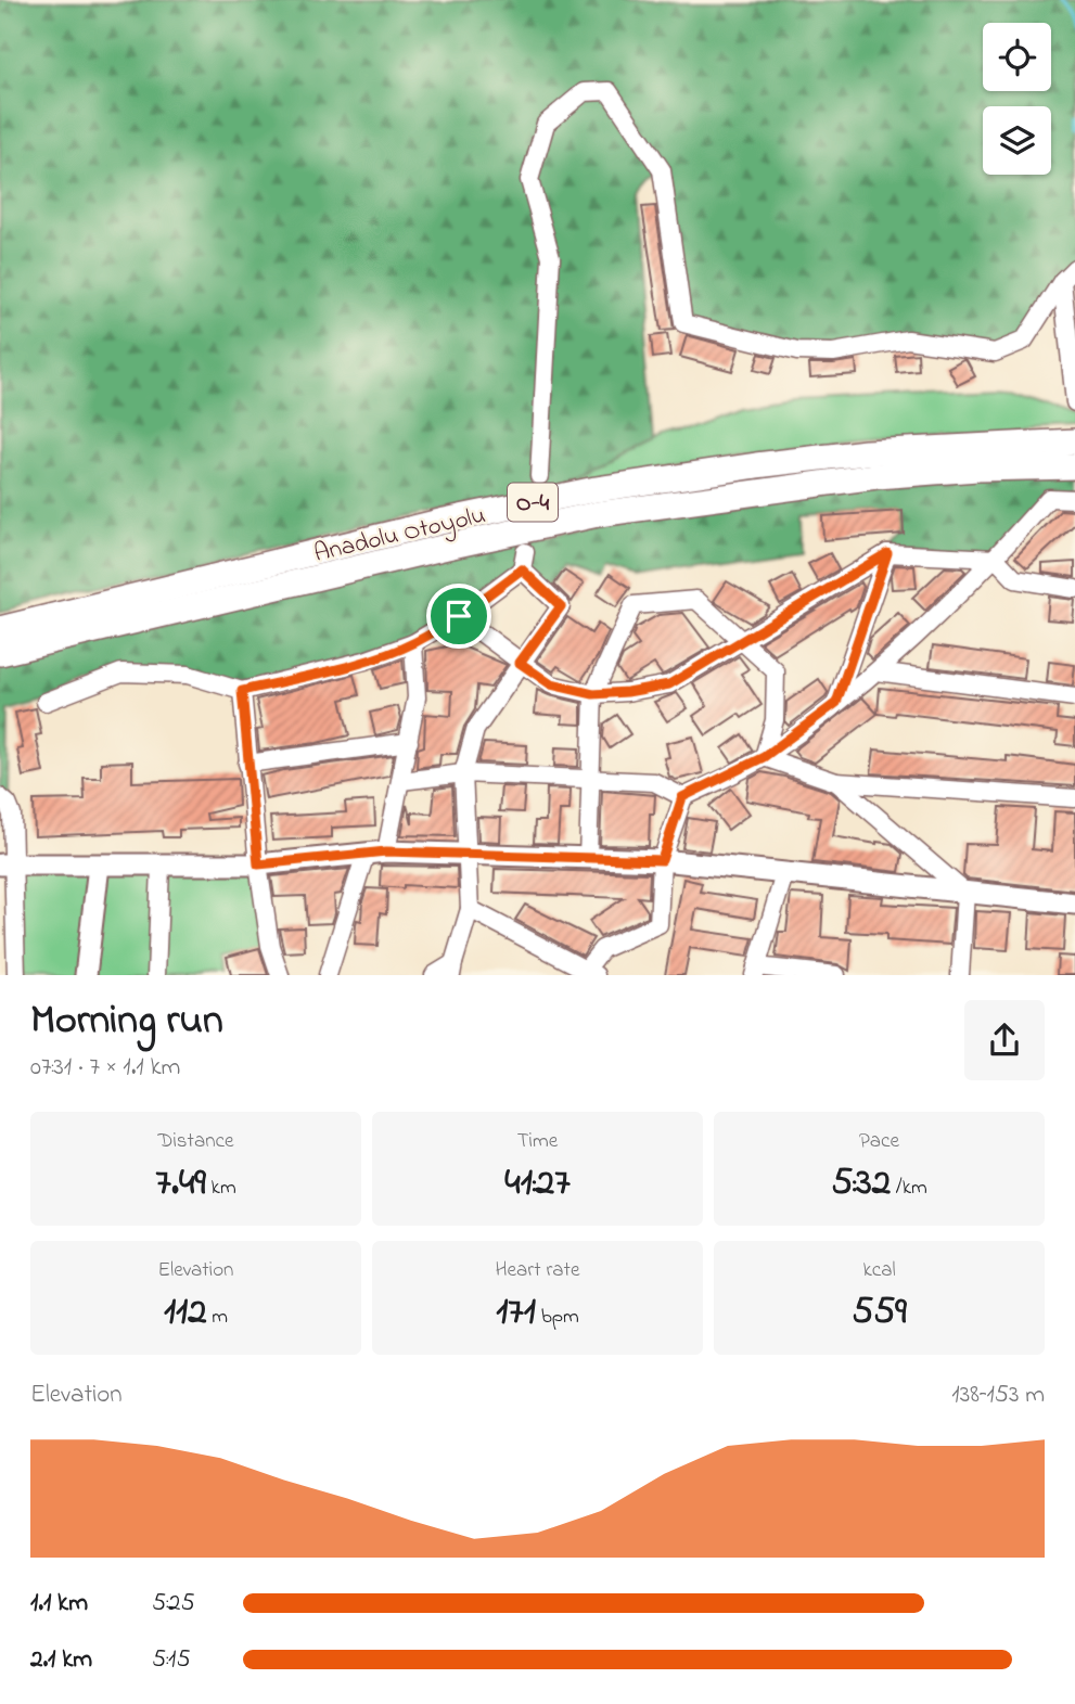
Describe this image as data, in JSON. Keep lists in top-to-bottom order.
{
  "streets": {
    "highway": ["O-4", "Anadolu Otoyolu"]
  },
  "page": {
    "heading": ["Morning run", "07:31 · 7 × 1.1 km"],
    "stats": [
      ["Distance", "7.49 km"],
      ["Time", "41:27"],
      ["Pace", "5:32 /km"],
      ["Elevation", "112 m"],
      ["Heart rate", "171 bpm"],
      ["kcal", "559"]
    ],
    "chart": ["Elevation", "138–153 m"],
    "list": [
      {
        "name": "1.1 km",
        "note": "5:25"
      },
      {
        "name": "2.1 km",
        "note": "5:15"
      }
    ]
  }
}
